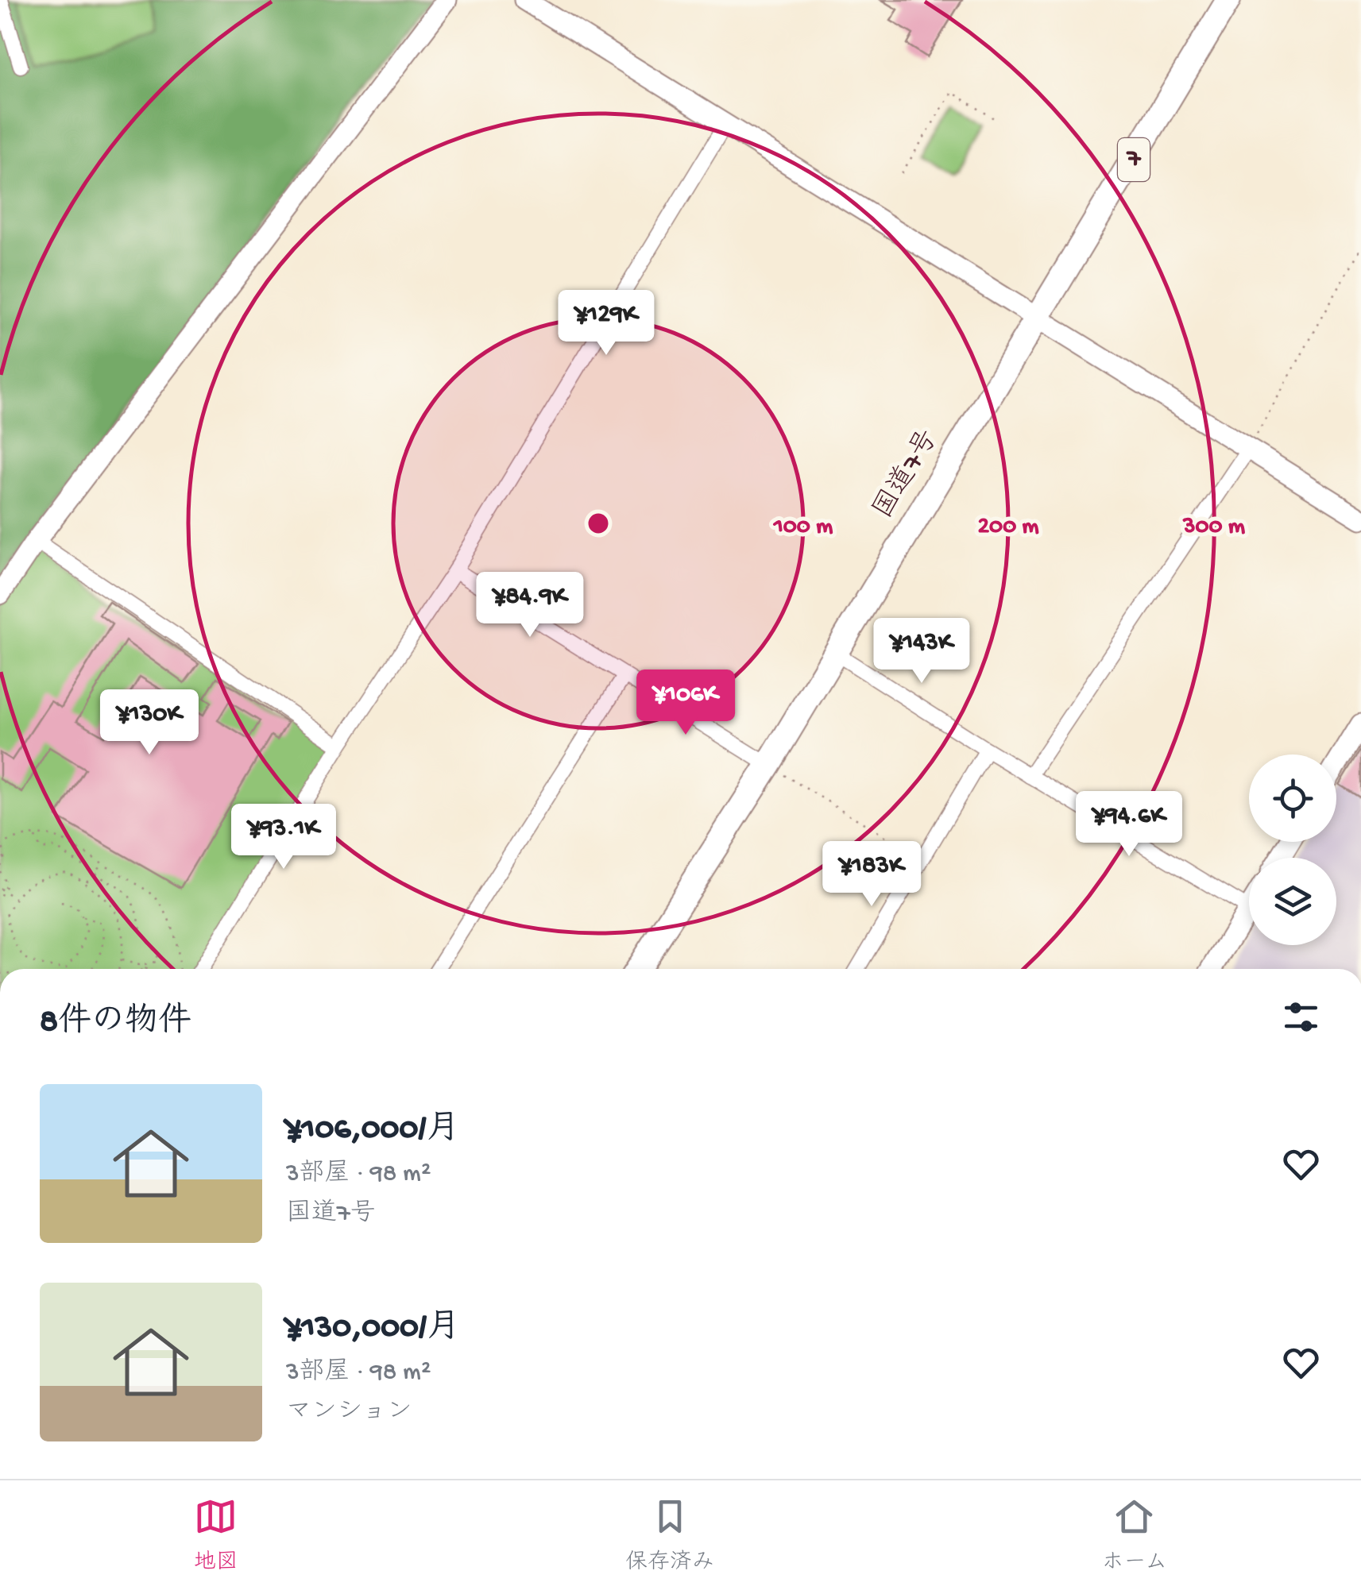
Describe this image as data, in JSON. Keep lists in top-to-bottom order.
{
  "streets": {
    "highway": ["7", "国道7号"]
  },
  "page": {
    "price": [
      "¥129K",
      "¥84.9K",
      "¥143K",
      "¥106K",
      "¥130K",
      "¥94.6K",
      "¥93.1K",
      "¥183K"
    ],
    "heading": "8件の物件",
    "list": [
      {
        "name": "¥106,000/月",
        "note": "3部屋 · 98 m² · 国道7号"
      },
      {
        "name": "¥130,000/月",
        "note": "3部屋 · 98 m² · マンション"
      }
    ],
    "tabs": ["地図", "保存済み", "ホーム"]
  },
  "rings": ["100 m", "200 m", "300 m"]
}
